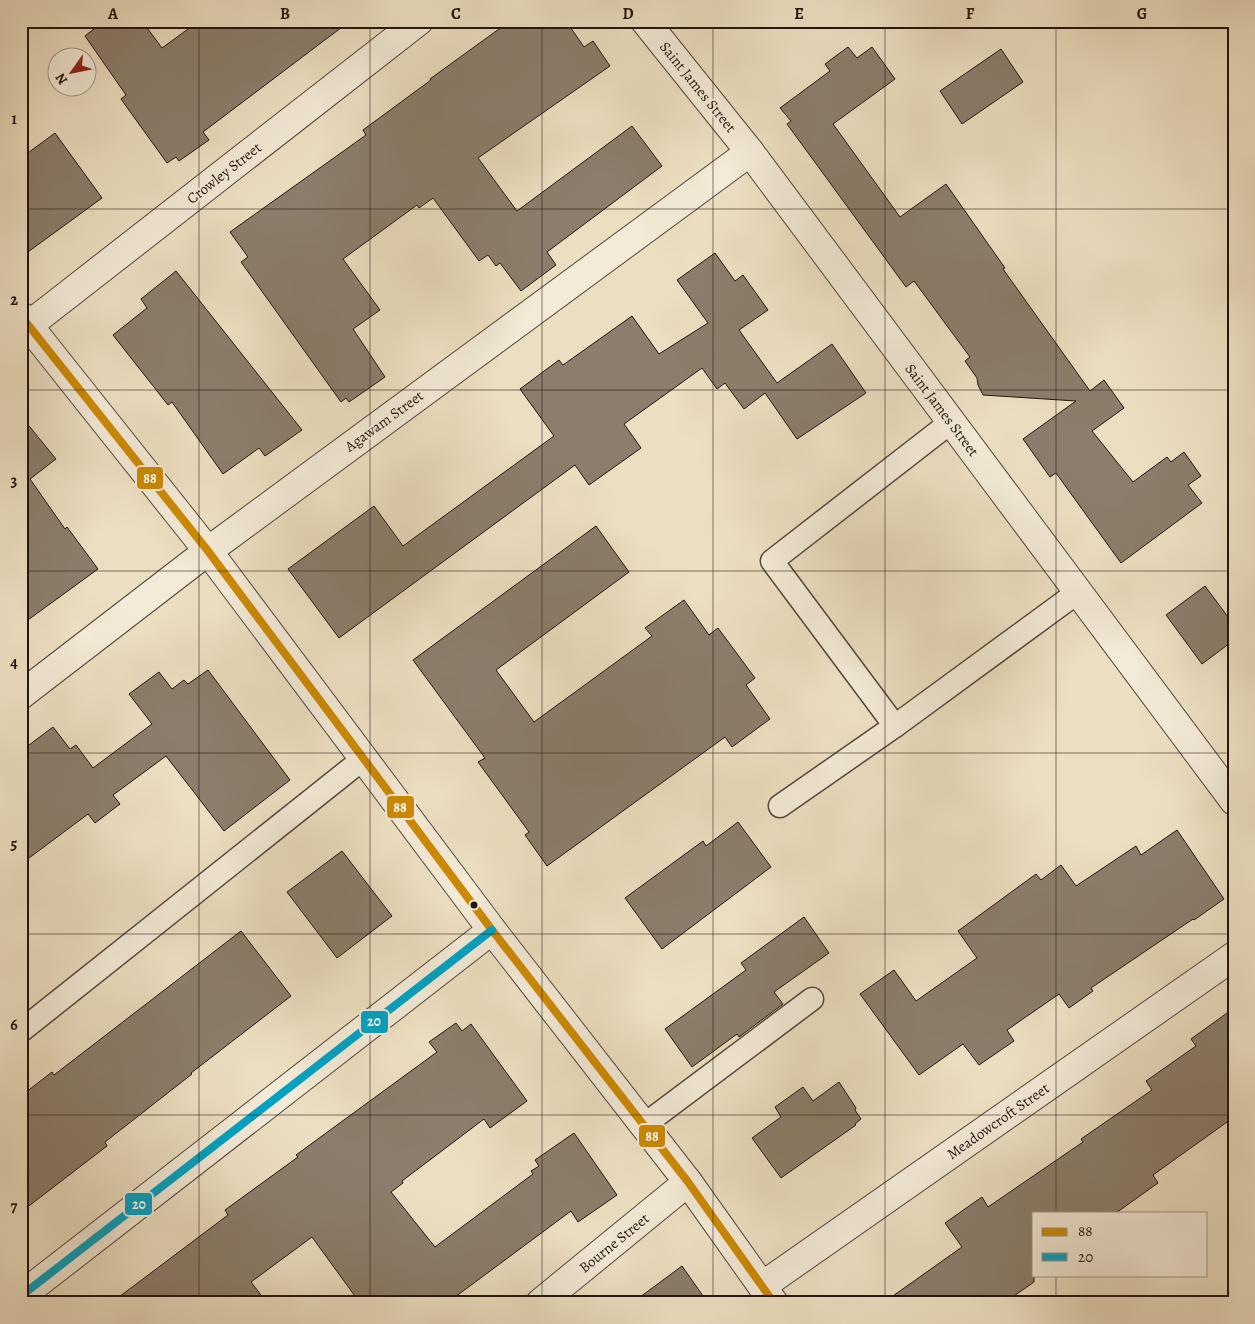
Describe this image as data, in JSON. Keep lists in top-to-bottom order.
{
  "streets": {
    "street": [
      "Saint James Street",
      "Crowley Street",
      "Agawam Street",
      "Meadowcroft Street",
      "Bourne Street"
    ]
  },
  "crossings": [
    ["Saint James Street", "Agawam Street"]
  ],
  "lines": ["transit line 88", "transit line 20"],
  "legend": ["88", "20"],
  "north": "bottom left",
  "grid": {
    "columns": [
      "A",
      "B",
      "C",
      "D",
      "E",
      "F",
      "G"
    ],
    "rows": [
      "1",
      "2",
      "3",
      "4",
      "5",
      "6",
      "7"
    ]
  }
}
